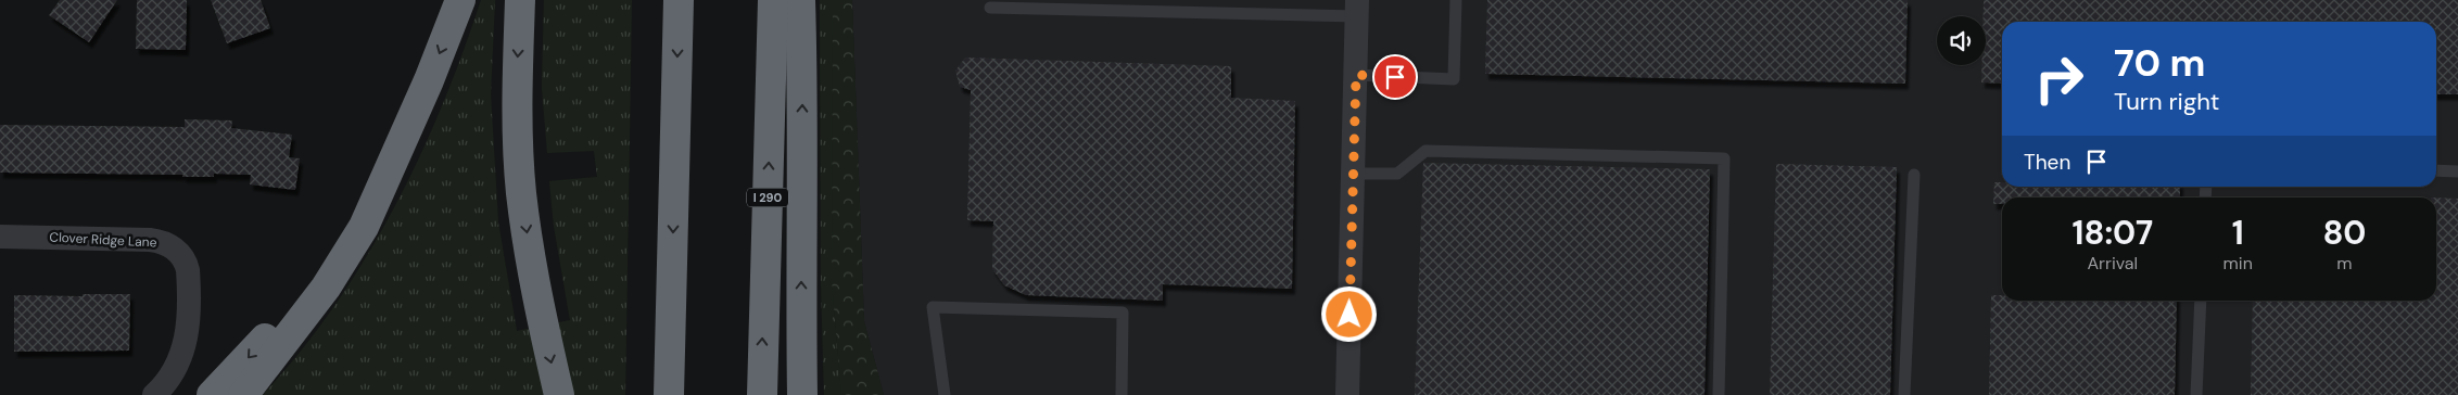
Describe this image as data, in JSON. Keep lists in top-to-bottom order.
{
  "streets": {
    "highway": ["I 290"],
    "street": ["Clover Ridge Lane"]
  },
  "page": {
    "turn": ["70 m", "Turn right"],
    "then": "Then",
    "eta": [
      "18:07",
      "Arrival",
      "1",
      "min",
      "80",
      "m"
    ]
  }
}
